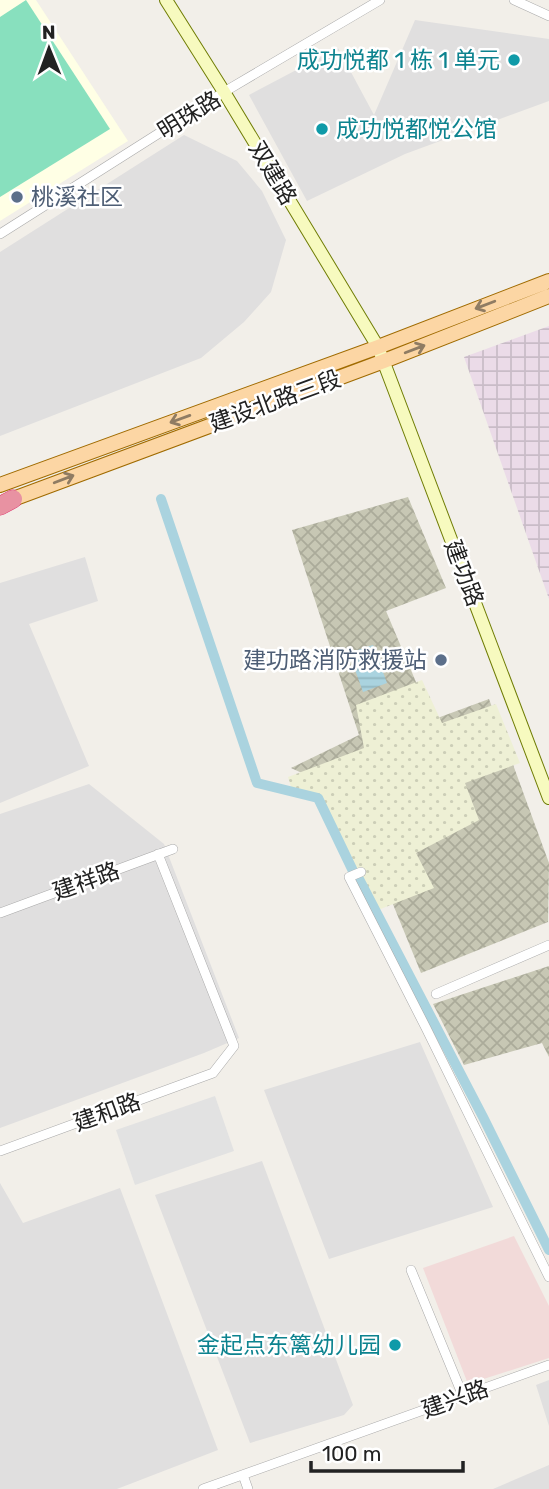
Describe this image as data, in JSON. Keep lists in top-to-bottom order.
{
  "streets": {
    "main road": ["建设北路三段"],
    "street": [
      "明珠路",
      "双建路",
      "建功路",
      "建祥路",
      "建和路",
      "建兴路"
    ]
  },
  "crossings": [
    ["明珠路", "双建路"],
    ["双建路", "建设北路三段"],
    ["双建路", "建功路"],
    ["建设北路三段", "建功路"],
    ["建祥路", "建和路"]
  ],
  "places": [
    "成功悦都 1 栋 1 单元",
    "成功悦都悦公馆",
    "桃溪社区",
    "建功路消防救援站",
    "金起点东篱幼儿园"
  ],
  "scale_bar": "100 m",
  "north": "top"
}
